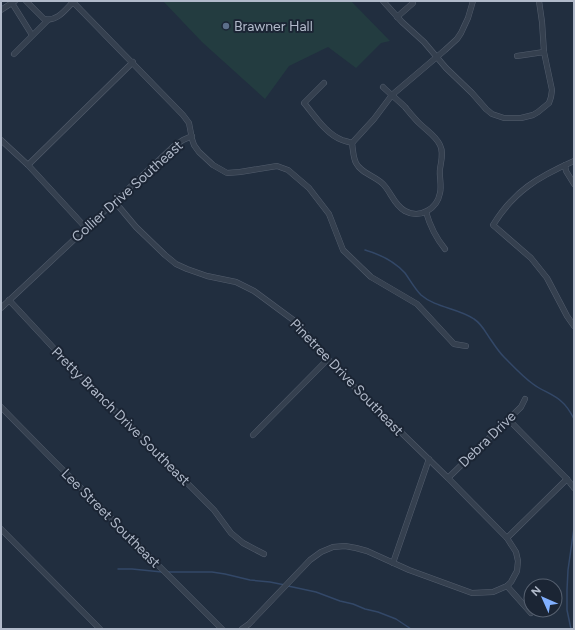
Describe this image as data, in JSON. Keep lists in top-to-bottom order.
{
  "streets": {
    "street": [
      "Collier Drive Southeast",
      "Pinetree Drive Southeast",
      "Pretty Branch Drive Southeast",
      "Debra Drive",
      "Lee Street Southeast"
    ]
  },
  "crossings": [
    ["Collier Drive Southeast", "Pinetree Drive Southeast"],
    ["Collier Drive Southeast", "Pretty Branch Drive Southeast"],
    ["Pinetree Drive Southeast", "Debra Drive"]
  ],
  "places": ["Brawner Hall"],
  "north": "top left"
}
